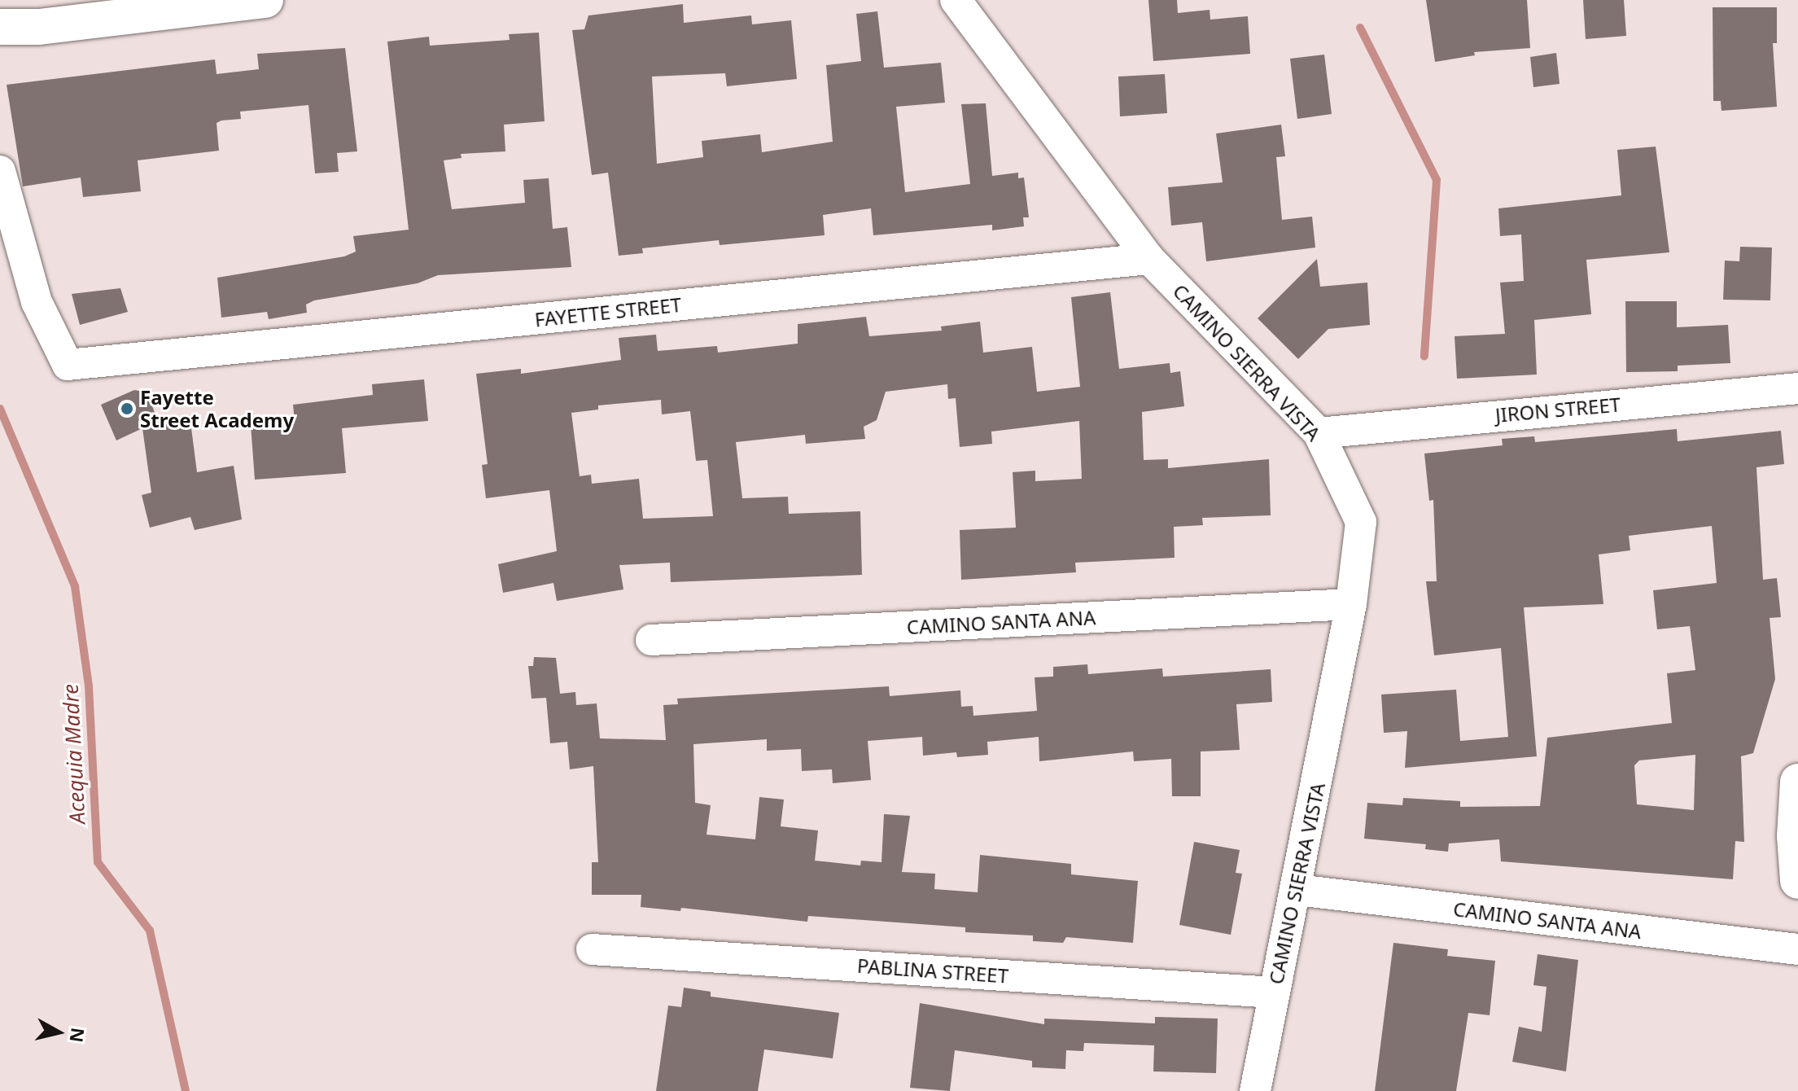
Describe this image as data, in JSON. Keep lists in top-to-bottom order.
{
  "streets": {
    "street": [
      "FAYETTE STREET",
      "CAMINO SIERRA VISTA",
      "JIRON STREET",
      "CAMINO SANTA ANA",
      "PABLINA STREET"
    ]
  },
  "crossings": [
    ["FAYETTE STREET", "CAMINO SIERRA VISTA"],
    ["CAMINO SIERRA VISTA", "JIRON STREET"],
    ["CAMINO SIERRA VISTA", "CAMINO SANTA ANA"],
    ["CAMINO SIERRA VISTA", "PABLINA STREET"]
  ],
  "water": ["Acequia Madre"],
  "places": ["Fayette Street Academy"],
  "north": "right"
}
